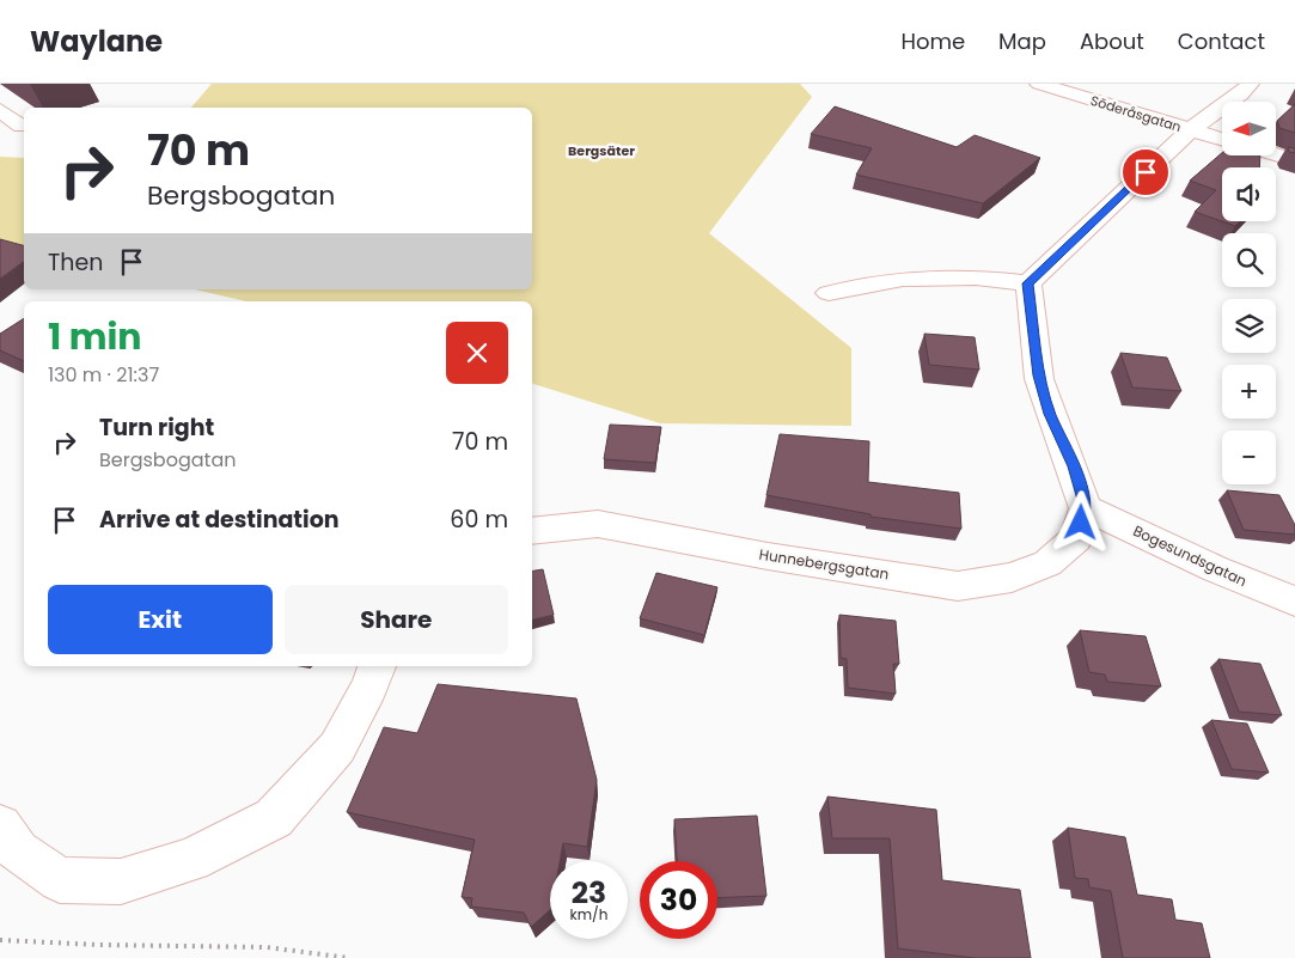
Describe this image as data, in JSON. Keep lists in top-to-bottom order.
{
  "streets": {
    "street": ["Söderåsgatan", "Bogesundsgatan", "Hunnebergsgatan"]
  },
  "crossings": [
    ["Bogesundsgatan", "Hunnebergsgatan"]
  ],
  "districts": ["Bergsäter"],
  "north": "left",
  "page": {
    "header": "Waylane",
    "nav": [
      "Home",
      "Map",
      "About",
      "Contact"
    ],
    "map_buttons": ["+", "−"],
    "turn": ["70 m", "Bergsbogatan"],
    "then": "Then",
    "heading": ["1 min", "130 m · 21:37"],
    "list": [
      {
        "name": "Turn right",
        "note": "Bergsbogatan",
        "value": "70 m"
      },
      {
        "name": "Arrive at destination",
        "value": "60 m"
      }
    ],
    "buttons": ["Exit", "Share"],
    "speed": "23 km/h",
    "limit": "30"
  }
}
